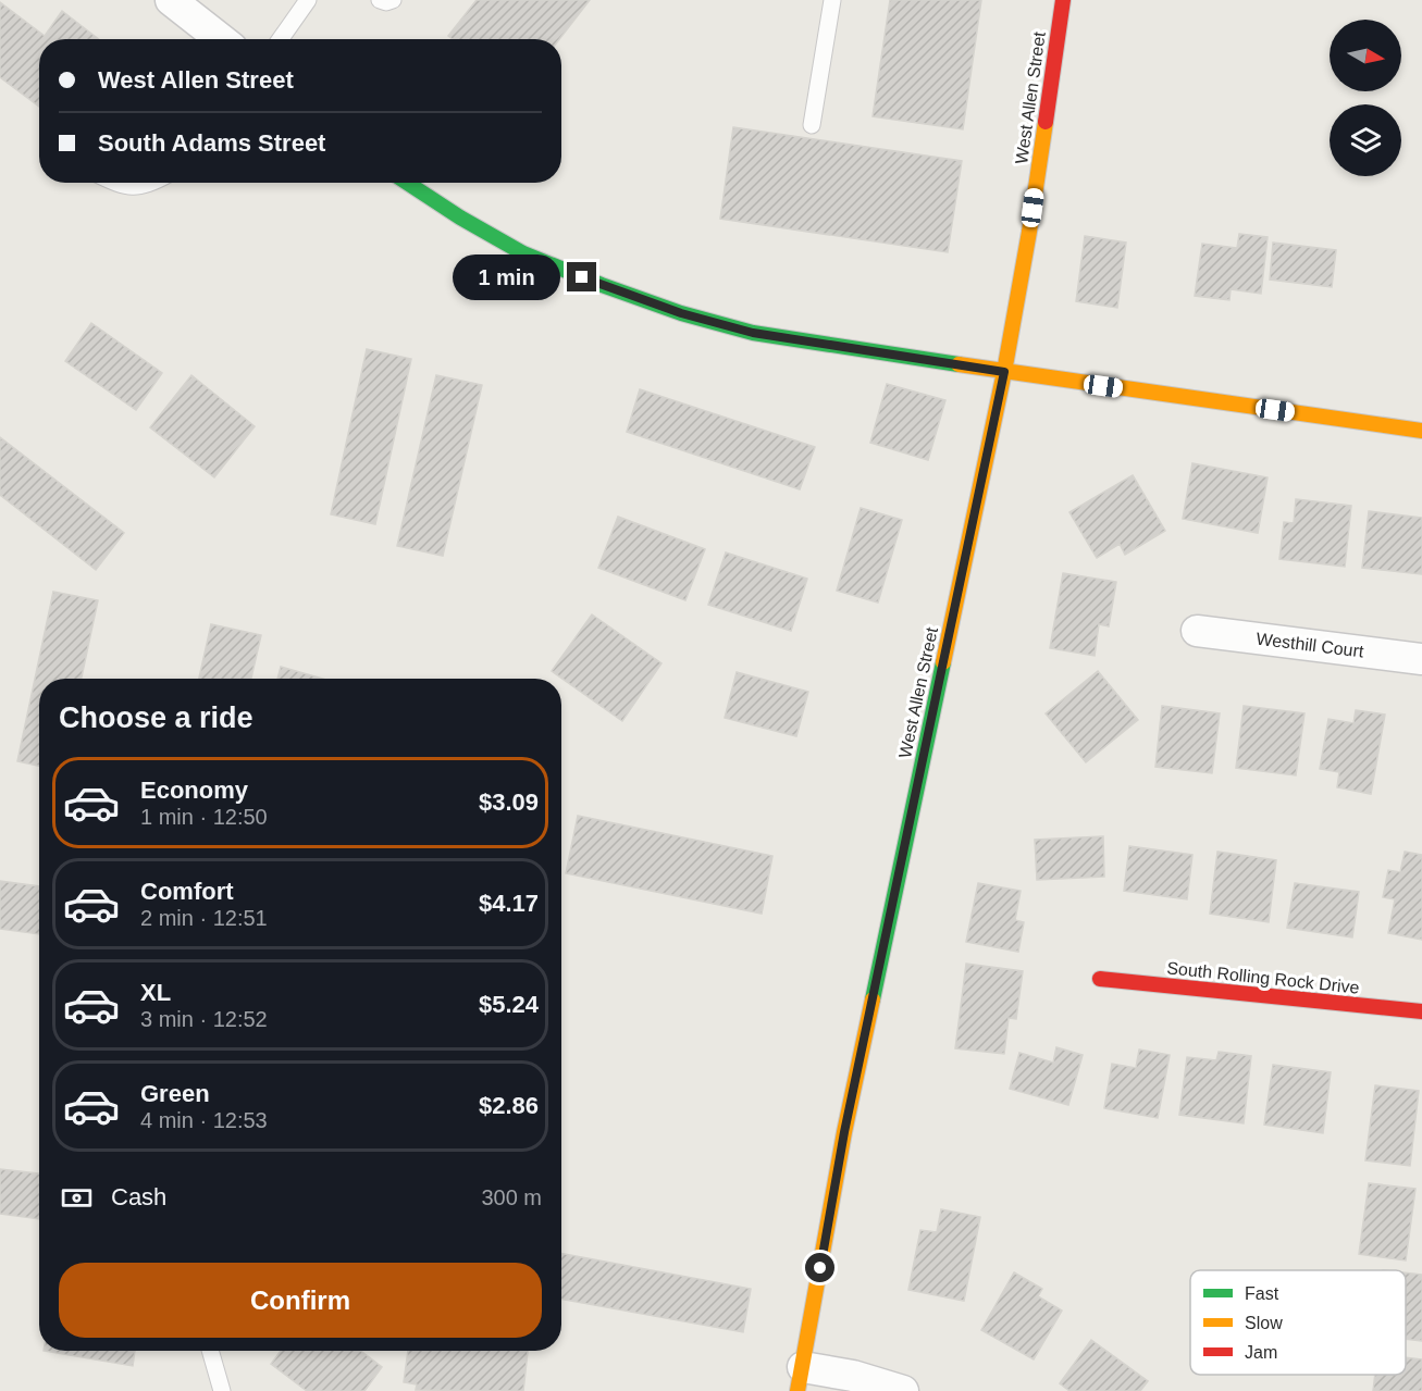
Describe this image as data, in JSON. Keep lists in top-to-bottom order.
{
  "streets": {
    "street": ["West Allen Street", "Westhill Court", "South Rolling Rock Drive"]
  },
  "legend": ["Fast", "Slow", "Jam"],
  "north": "right",
  "page": {
    "banner": ["West Allen Street", "South Adams Street"],
    "bubble": "1 min",
    "heading": "Choose a ride",
    "list": [
      {
        "name": "Economy",
        "note": "1 min · 12:50",
        "value": "$3.09"
      },
      {
        "name": "Comfort",
        "note": "2 min · 12:51",
        "value": "$4.17"
      },
      {
        "name": "XL",
        "note": "3 min · 12:52",
        "value": "$5.24"
      },
      {
        "name": "Green",
        "note": "4 min · 12:53",
        "value": "$2.86"
      }
    ],
    "pay": ["Cash", "300 m"],
    "buttons": "Confirm"
  }
}
